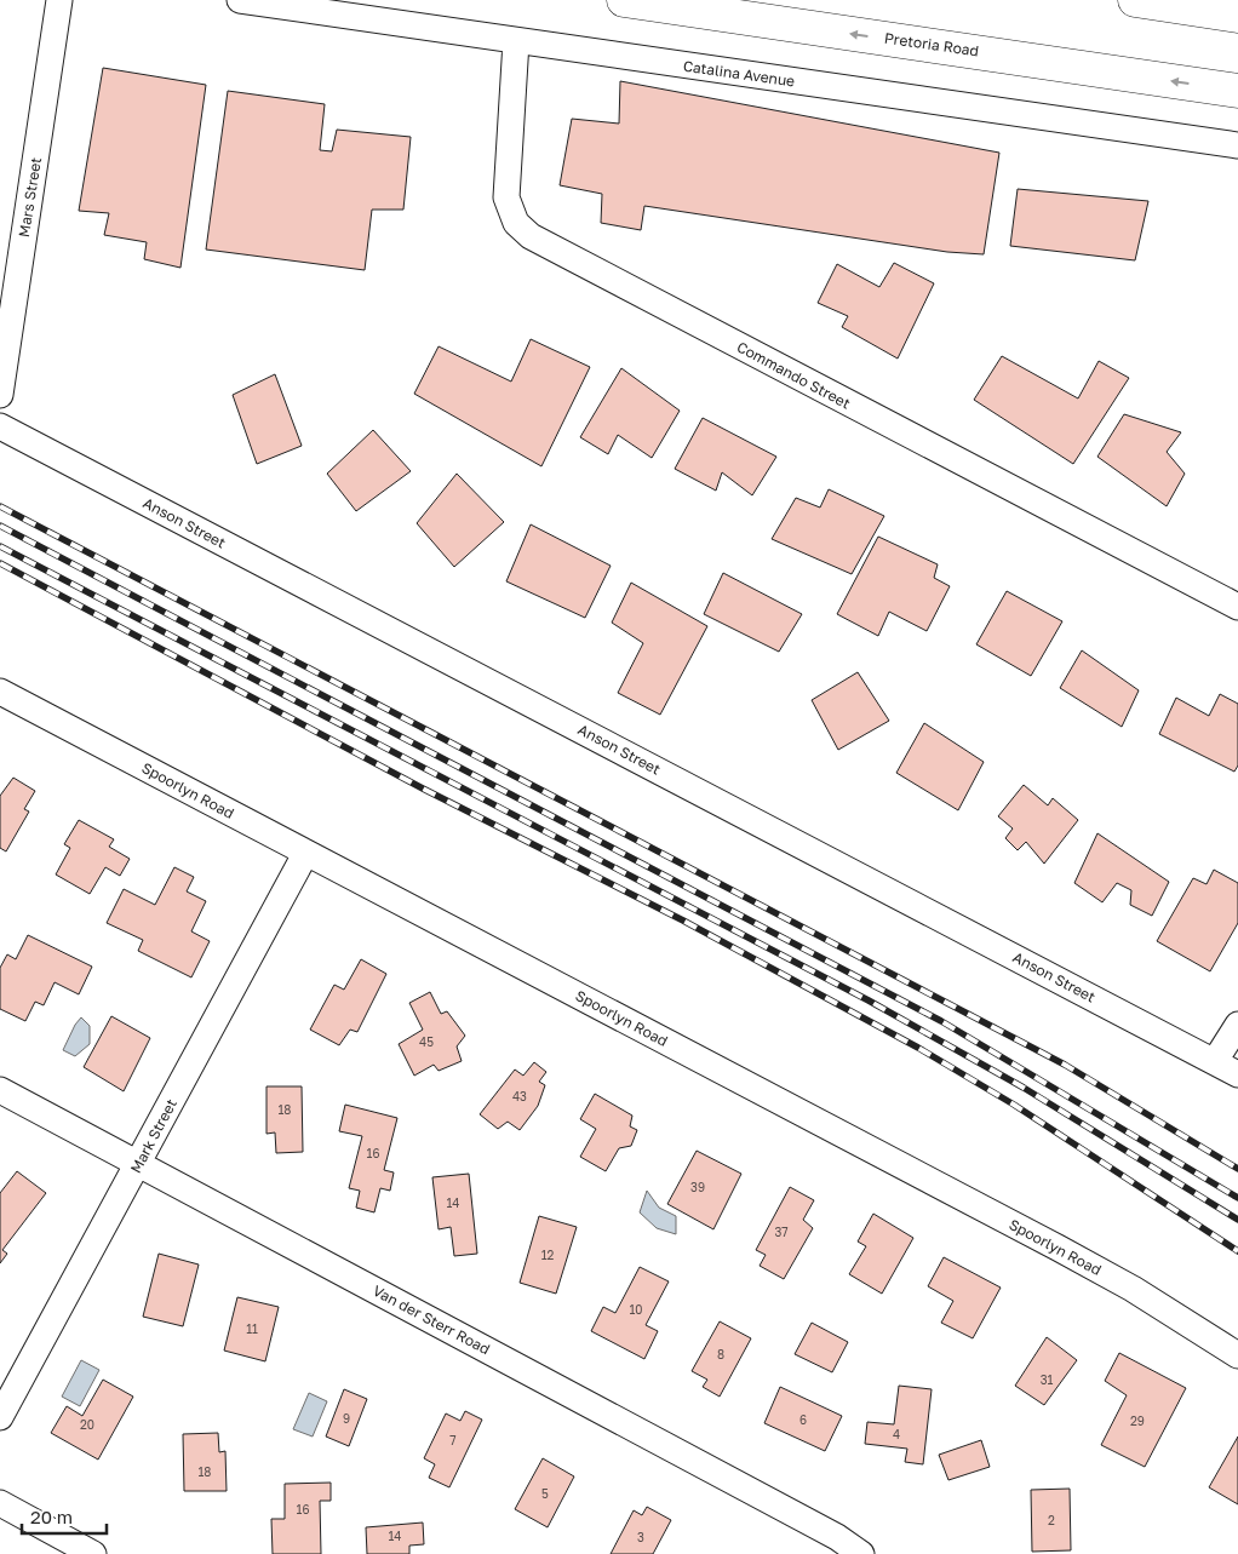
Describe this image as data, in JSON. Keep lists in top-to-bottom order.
{
  "streets": {
    "main road": ["Pretoria Road"],
    "street": [
      "Catalina Avenue",
      "Mars Street",
      "Commando Street",
      "Anson Street",
      "Spoorlyn Road",
      "Mark Street",
      "Van der Sterr Road"
    ]
  },
  "crossings": [
    ["Catalina Avenue", "Commando Street"],
    ["Spoorlyn Road", "Mark Street"],
    ["Mark Street", "Van der Sterr Road"]
  ],
  "one_way": ["Pretoria Road"],
  "house_numbers": [
    "45",
    "43",
    "18",
    "16",
    "39",
    "14",
    "37",
    "12",
    "10",
    "11",
    "8",
    "31",
    "9",
    "6",
    "29",
    "20",
    "4",
    "7",
    "18",
    "5",
    "16",
    "2",
    "14",
    "3"
  ],
  "scale_bar": "20 m"
}
